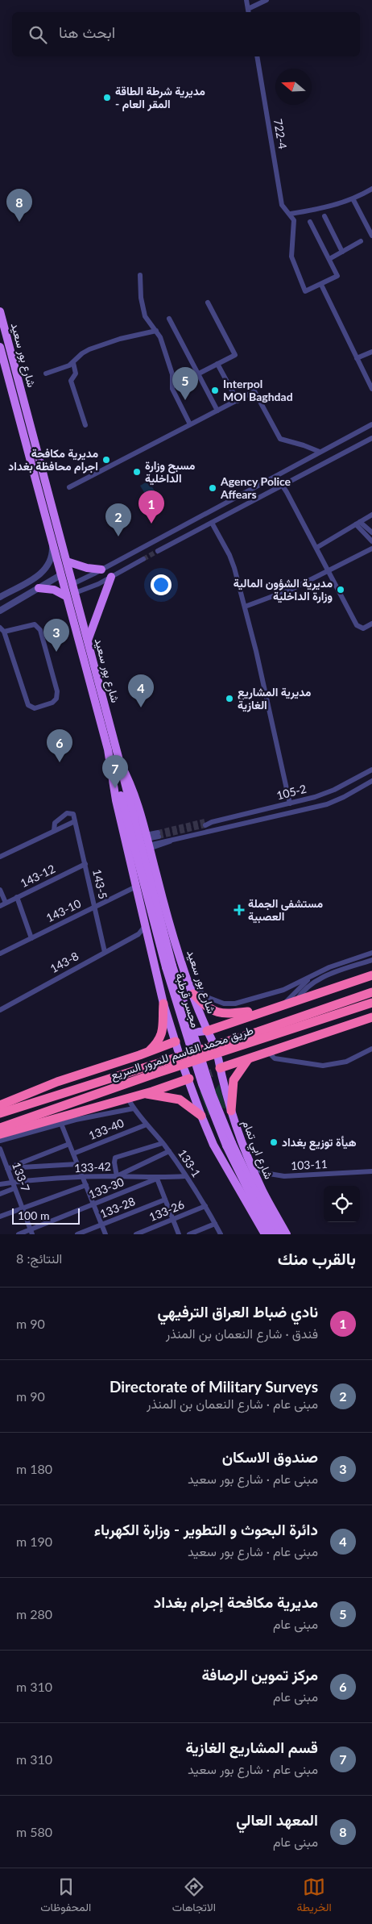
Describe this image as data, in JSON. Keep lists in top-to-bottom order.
{
  "streets": {
    "highway": ["طريق محمد القاسم للمرور السريع"],
    "main road": ["شارع بور سعيد", "مجسر قرطبة", "شارع ابي تمام"],
    "street": [
      "722-4",
      "105-2",
      "143-12",
      "143-5",
      "143-10",
      "143-8",
      "133-40",
      "133-1",
      "103-11",
      "133-42",
      "133-7",
      "133-30",
      "133-28",
      "133-26"
    ]
  },
  "crossings": [
    ["شارع بور سعيد", "143-10"],
    ["شارع بور سعيد", "143-8"],
    ["شارع بور سعيد", "مجسر قرطبة"],
    ["143-12", "143-5"],
    ["143-5", "143-10"],
    ["143-5", "143-8"],
    ["133-40", "133-1"],
    ["شارع ابي تمام", "103-11"],
    ["133-1", "133-42"],
    ["133-1", "133-26"],
    ["133-42", "133-7"],
    ["133-42", "133-30"],
    ["133-7", "133-30"]
  ],
  "places": {
    "other": [
      "مديرية شرطة الطاقة - المقر العام",
      "Interpol MOI Baghdad",
      "مديرية مكافحة اجرام محافظة بغداد",
      "مسبح وزارة الداخلية",
      "Agency Police Affears",
      "مديرية الشؤون المالية وزارة الداخلية",
      "مديرية المشاريع الغازية",
      "هيأة توزيع بغداد"
    ],
    "health": ["مستشفى الجملة العصبية"]
  },
  "scale_bar": "100 m",
  "north": "left",
  "page": {
    "search": "ابحث هنا",
    "pins": [
      "8",
      "5",
      "1",
      "2",
      "3",
      "4",
      "6",
      "7"
    ],
    "scale": "100 m",
    "heading": ["بالقرب منك", "النتائج: 8"],
    "list": [
      {
        "mark": "1",
        "name": "نادي ضباط العراق الترفيهي",
        "note": "فندق · شارع النعمان بن المنذر",
        "value": "90 m"
      },
      {
        "mark": "2",
        "name": "Directorate of Military Surveys",
        "note": "مبنى عام · شارع النعمان بن المنذر",
        "value": "90 m"
      },
      {
        "mark": "3",
        "name": "صندوق الاسكان",
        "note": "مبنى عام · شارع بور سعيد",
        "value": "180 m"
      },
      {
        "mark": "4",
        "name": "دائرة البحوث و التطوير - وزارة الكهرباء",
        "note": "مبنى عام · شارع بور سعيد",
        "value": "190 m"
      },
      {
        "mark": "5",
        "name": "مديرية مكافحة إجرام بغداد",
        "note": "مبنى عام",
        "value": "280 m"
      },
      {
        "mark": "6",
        "name": "مركز تموين الرصافة",
        "note": "مبنى عام",
        "value": "310 m"
      },
      {
        "mark": "7",
        "name": "قسم المشاريع الغازية",
        "note": "مبنى عام · شارع بور سعيد",
        "value": "310 m"
      },
      {
        "mark": "8",
        "name": "المعهد العالي",
        "note": "مبنى عام",
        "value": "580 m"
      }
    ],
    "nav": ["الخريطة", "الاتجاهات", "المحفوظات"]
  }
}
